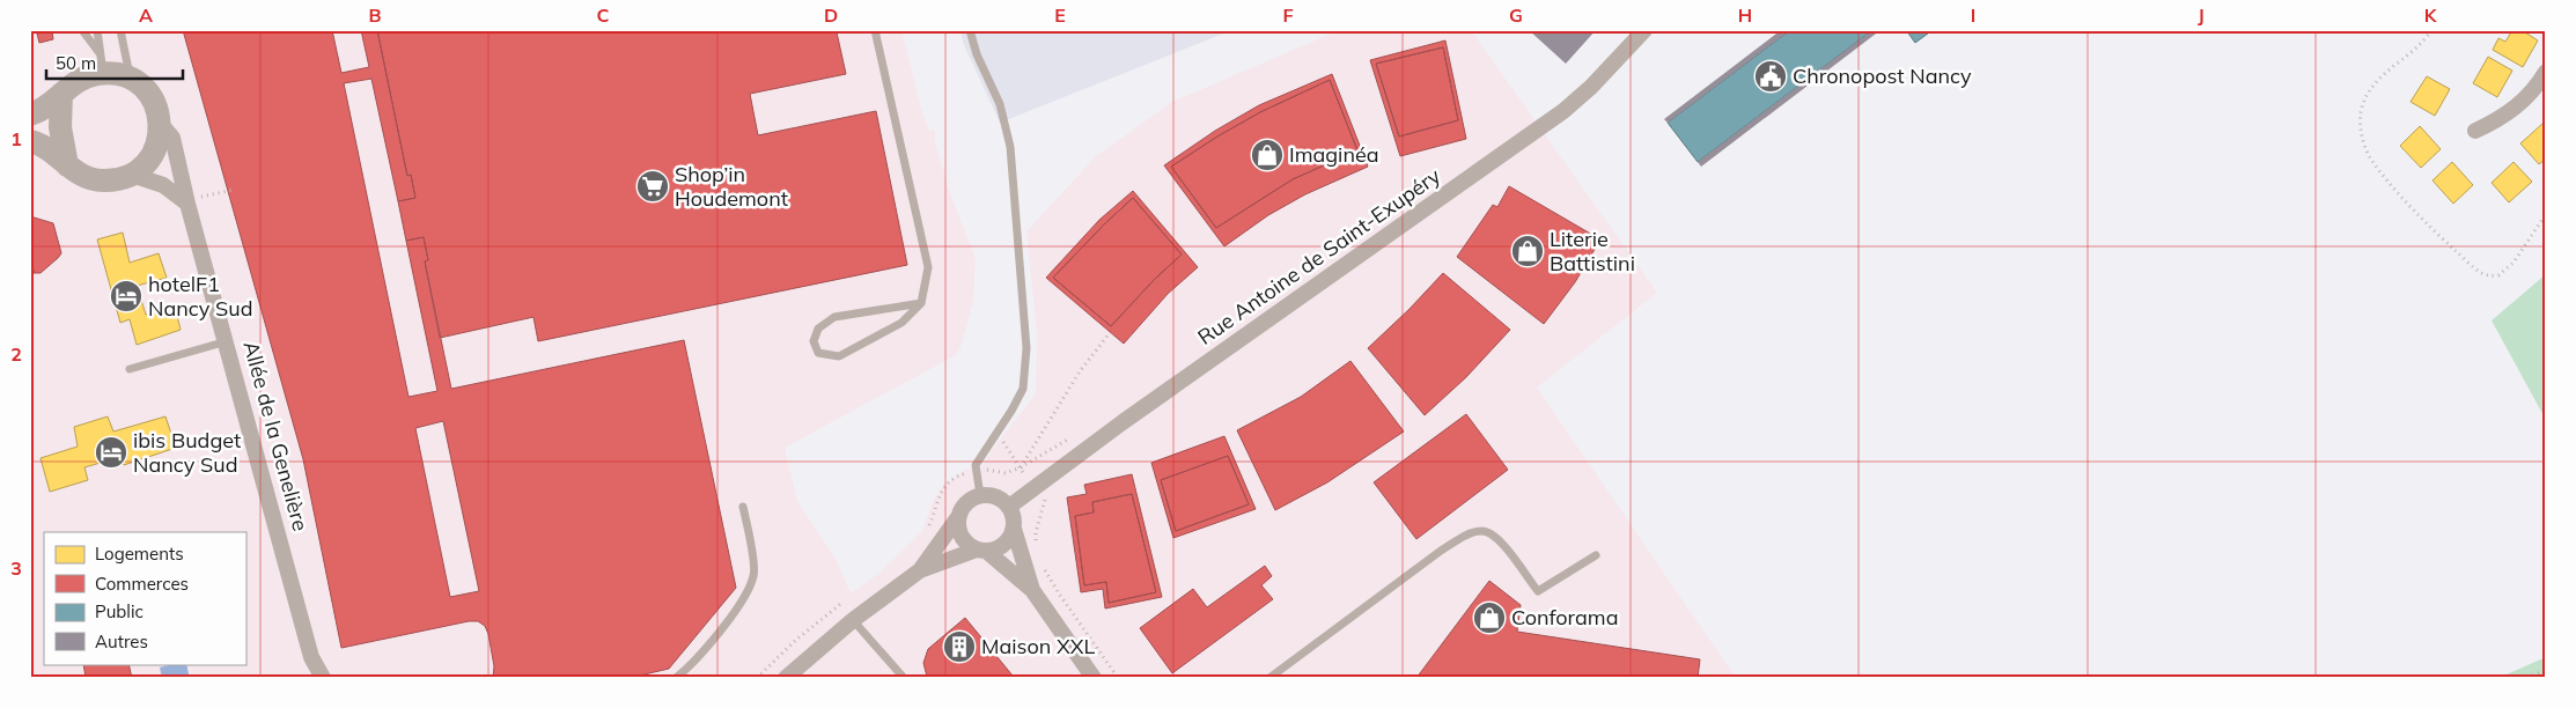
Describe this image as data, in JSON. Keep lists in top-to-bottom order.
{
  "streets": {
    "street": ["Rue Antoine de Saint-Exupéry", "Allée de la Genelière"]
  },
  "places": {
    "public building": ["Chronopost Nancy"],
    "shop": ["Imaginéa", "Literie Battistini", "Conforama"],
    "supermarket": ["Shop’in Houdemont"],
    "hotel": ["hotelF1 Nancy Sud", "ibis Budget Nancy Sud"],
    "building": ["Maison XXL"]
  },
  "legend": [
    "Logements",
    "Commerces",
    "Public",
    "Autres"
  ],
  "scale_bar": "50 m",
  "grid": {
    "columns": [
      "A",
      "B",
      "C",
      "D",
      "E",
      "F",
      "G",
      "H",
      "I",
      "J",
      "K"
    ],
    "rows": ["1", "2", "3"]
  }
}
